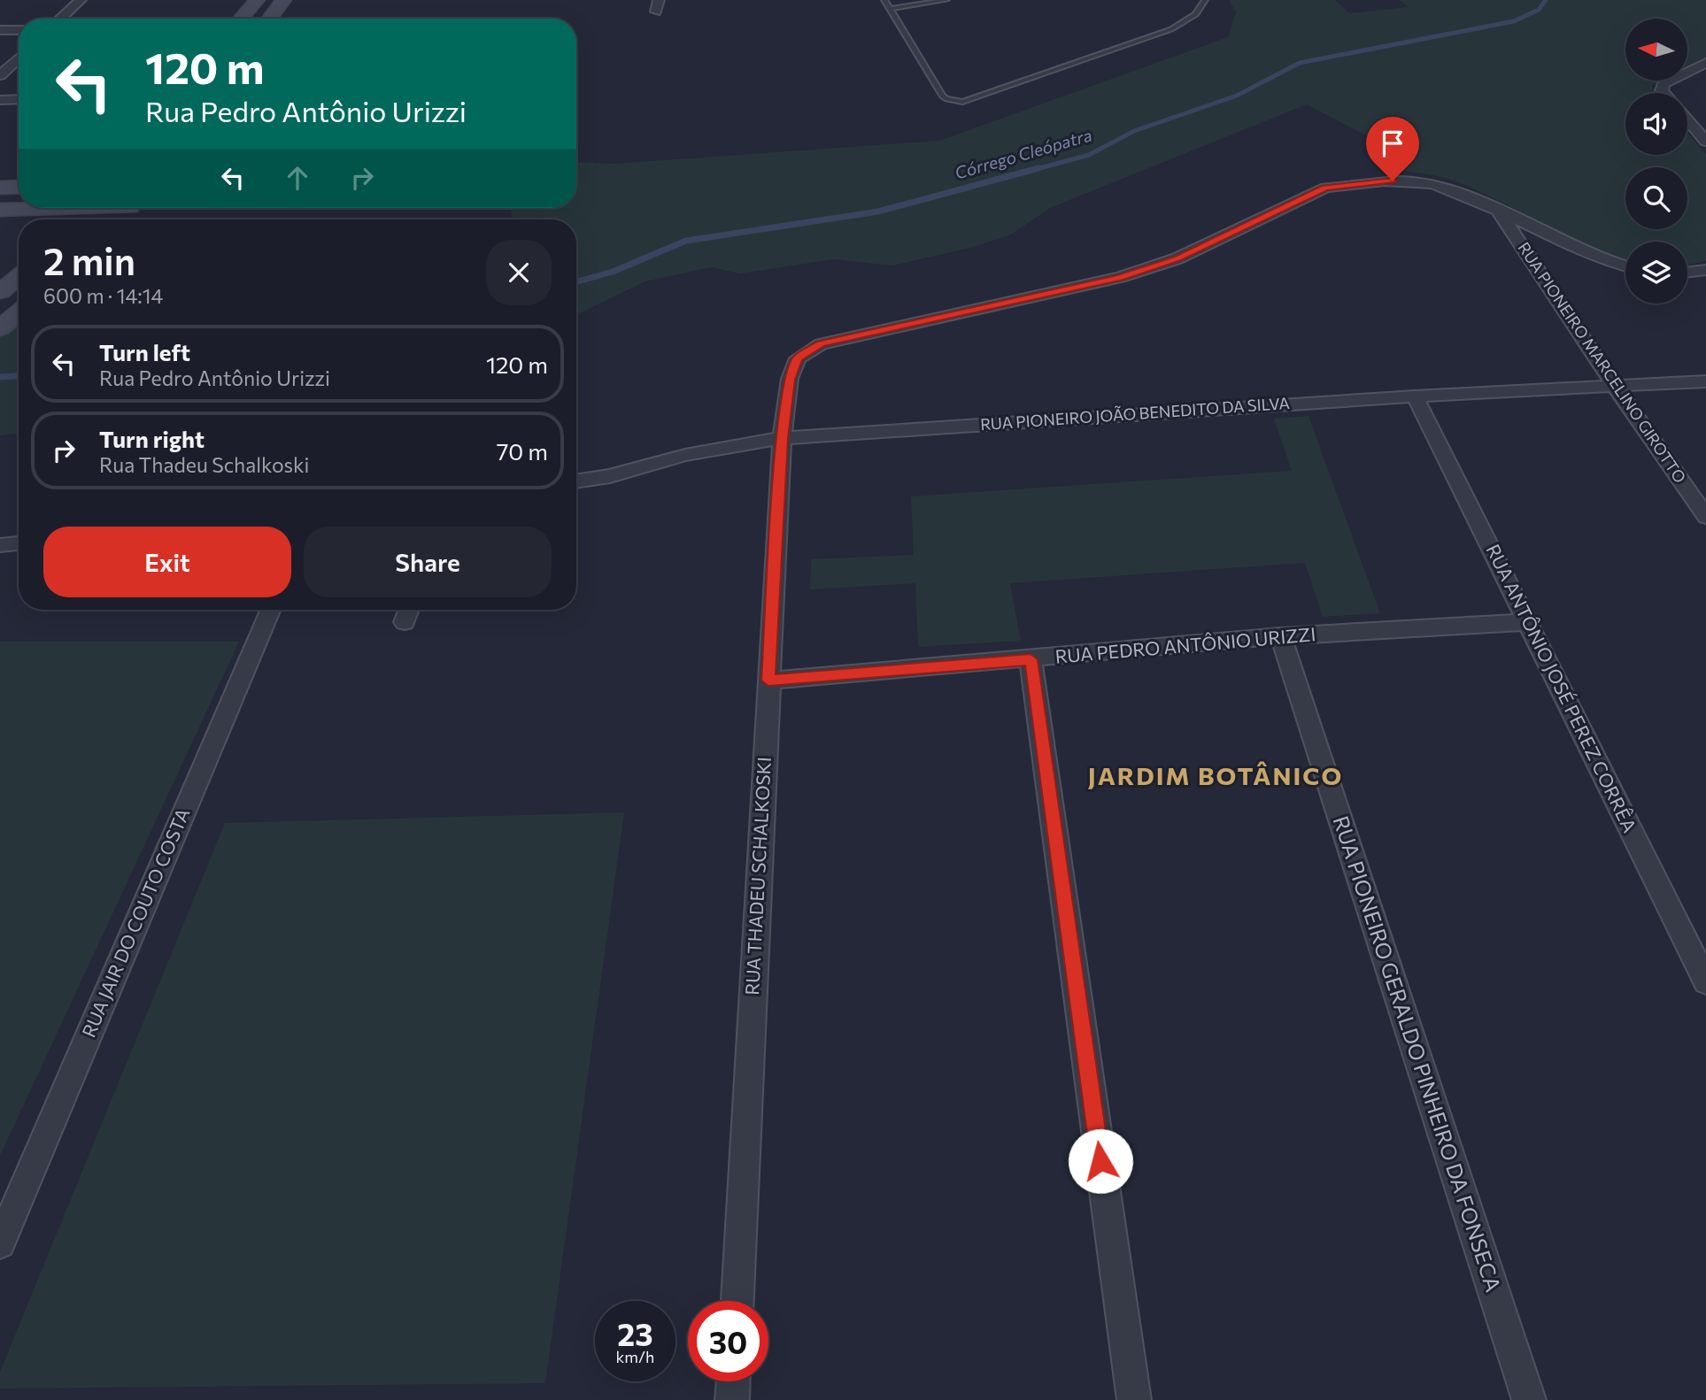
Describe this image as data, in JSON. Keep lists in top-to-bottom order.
{
  "streets": {
    "street": [
      "RUA PIONEIRO MARCELINO GIROTTO",
      "RUA PIONEIRO JOÃO BENEDITO DA SILVA",
      "RUA PEDRO ANTÔNIO URIZZI",
      "RUA ANTÔNIO JOSÉ PEREZ CORRÊA",
      "RUA THADEU SCHALKOSKI",
      "RUA JAIR DO COUTO COSTA",
      "RUA PIONEIRO GERALDO PINHEIRO DA FONSECA"
    ]
  },
  "crossings": [
    ["RUA PIONEIRO MARCELINO GIROTTO", "RUA PIONEIRO JOÃO BENEDITO DA SILVA"],
    ["RUA PIONEIRO MARCELINO GIROTTO", "RUA THADEU SCHALKOSKI"],
    ["RUA PIONEIRO JOÃO BENEDITO DA SILVA", "RUA ANTÔNIO JOSÉ PEREZ CORRÊA"],
    ["RUA PIONEIRO JOÃO BENEDITO DA SILVA", "RUA THADEU SCHALKOSKI"],
    ["RUA PEDRO ANTÔNIO URIZZI", "RUA ANTÔNIO JOSÉ PEREZ CORRÊA"],
    ["RUA PEDRO ANTÔNIO URIZZI", "RUA THADEU SCHALKOSKI"],
    ["RUA PEDRO ANTÔNIO URIZZI", "RUA PIONEIRO GERALDO PINHEIRO DA FONSECA"]
  ],
  "districts": ["JARDIM BOTÂNICO"],
  "water": ["Córrego Cleópatra"],
  "north": "left",
  "page": {
    "turn": ["120 m", "Rua Pedro Antônio Urizzi"],
    "heading": ["2 min", "600 m · 14:14"],
    "list": [
      {
        "name": "Turn left",
        "note": "Rua Pedro Antônio Urizzi",
        "value": "120 m"
      },
      {
        "name": "Turn right",
        "note": "Rua Thadeu Schalkoski",
        "value": "70 m"
      }
    ],
    "buttons": ["Exit", "Share"],
    "speed": "23 km/h",
    "limit": "30"
  }
}
